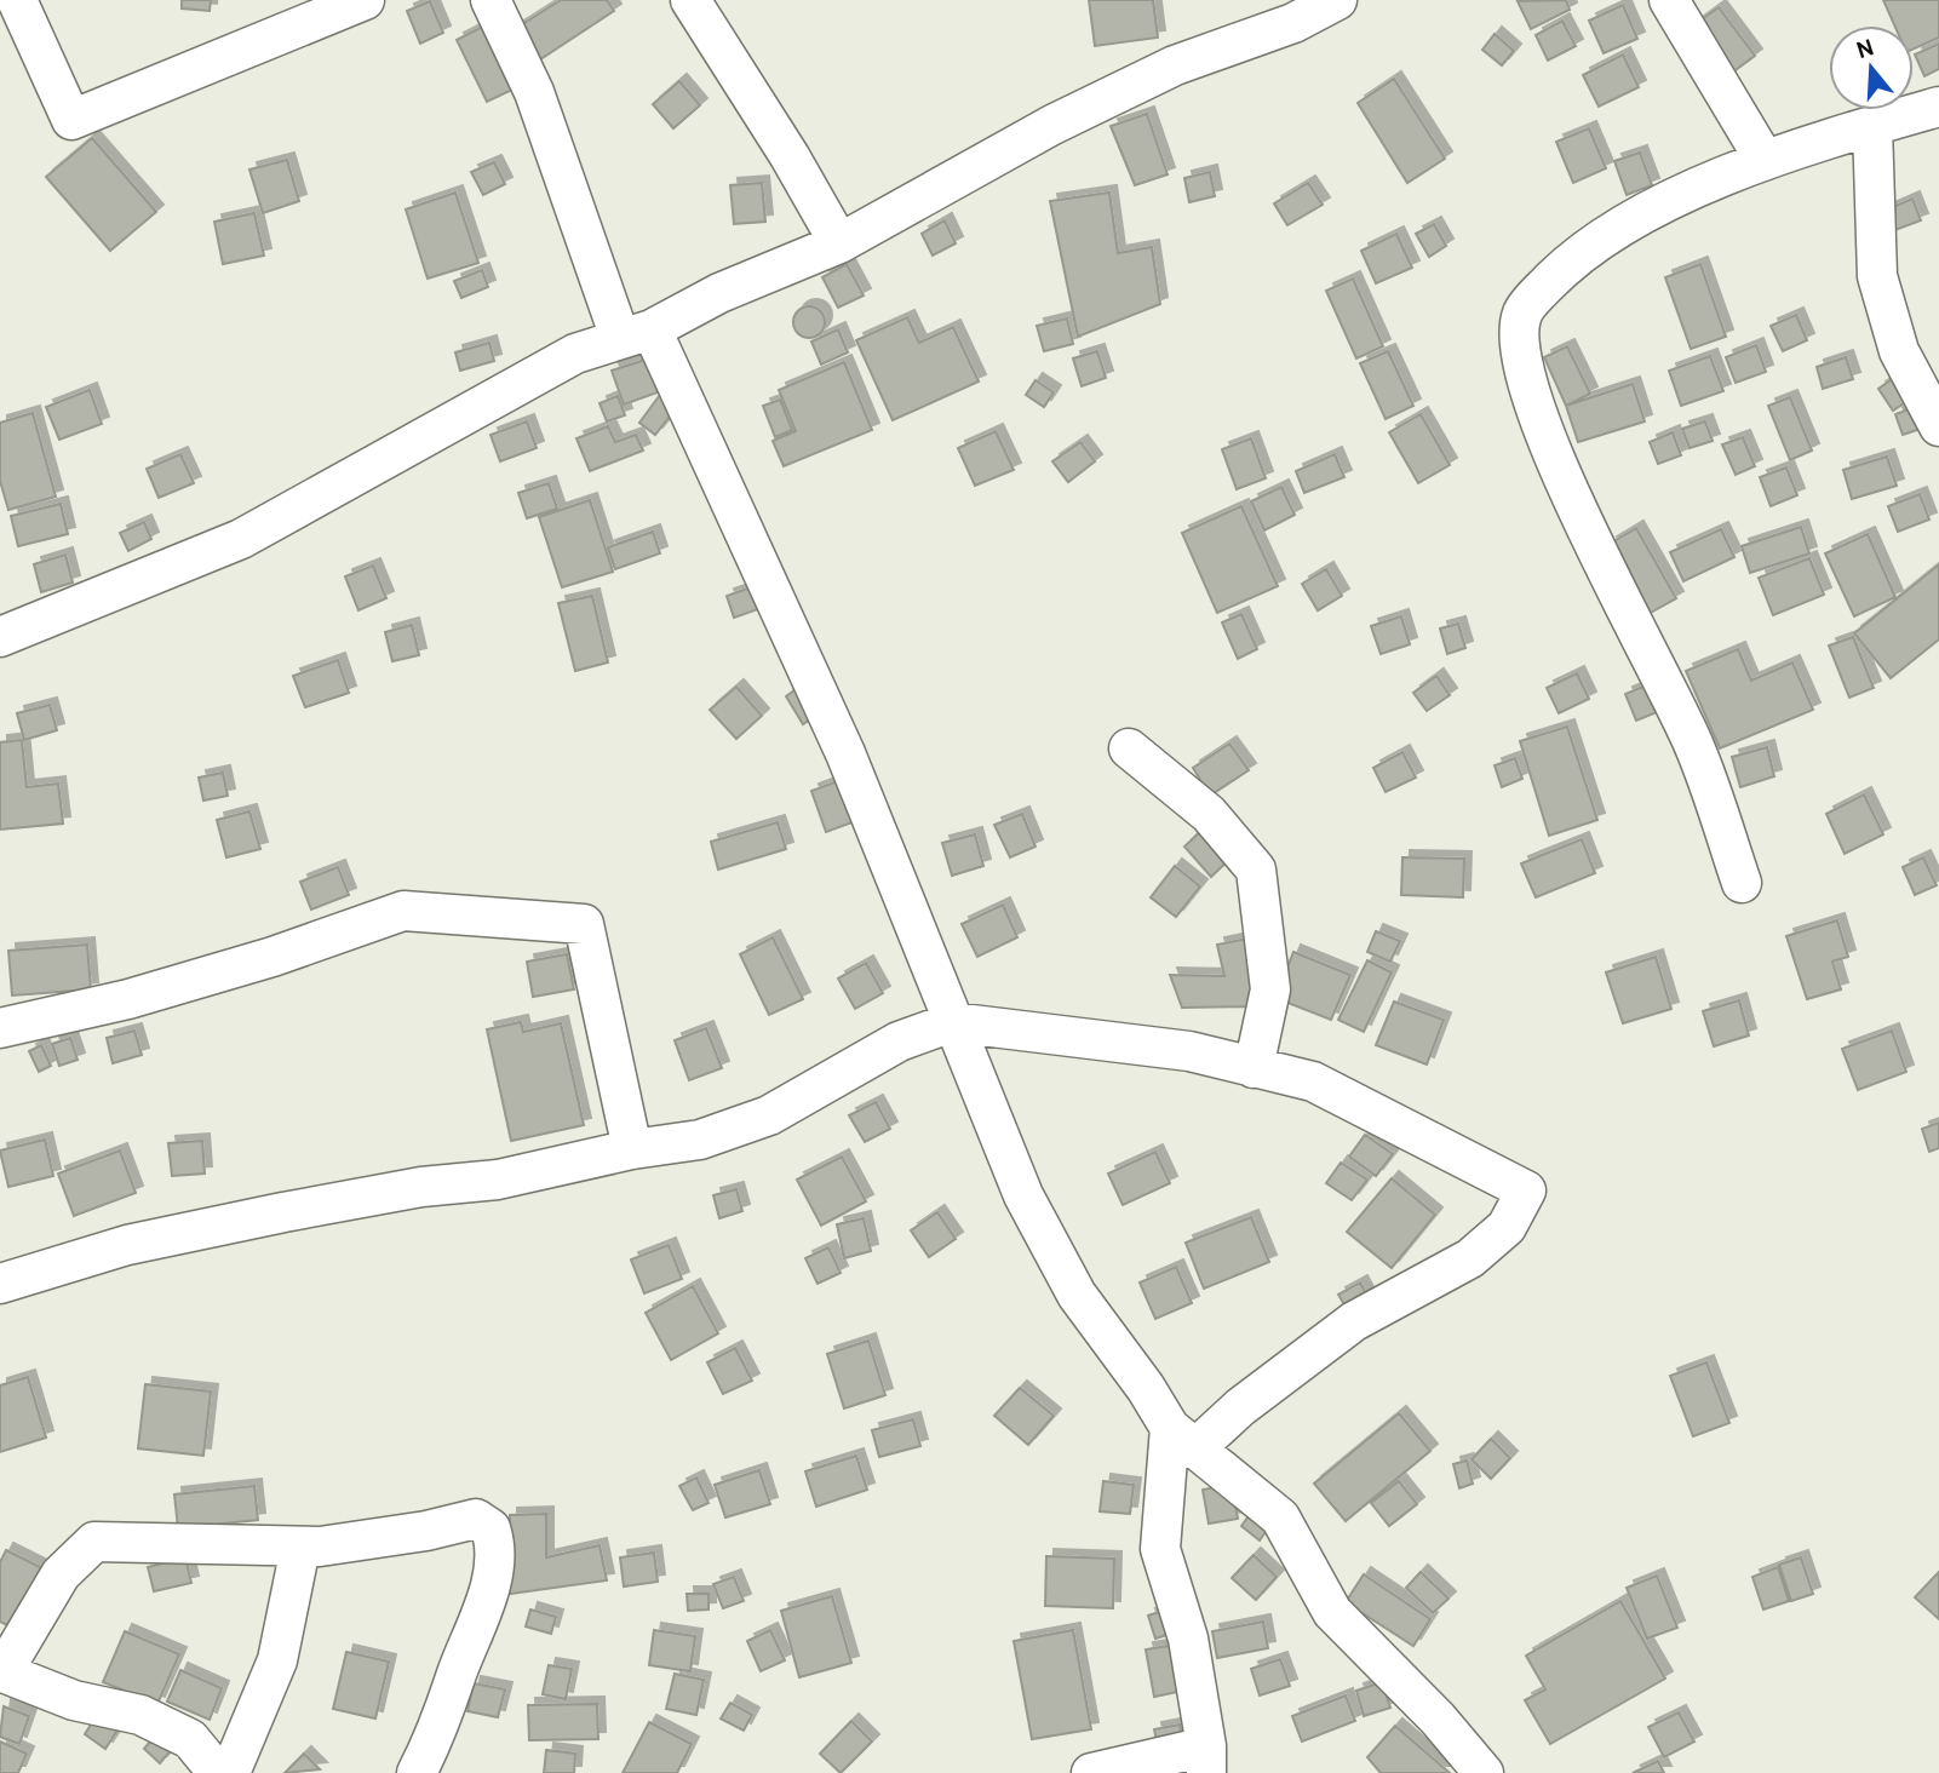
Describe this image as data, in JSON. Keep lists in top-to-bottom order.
{
  "north": "top"
}
